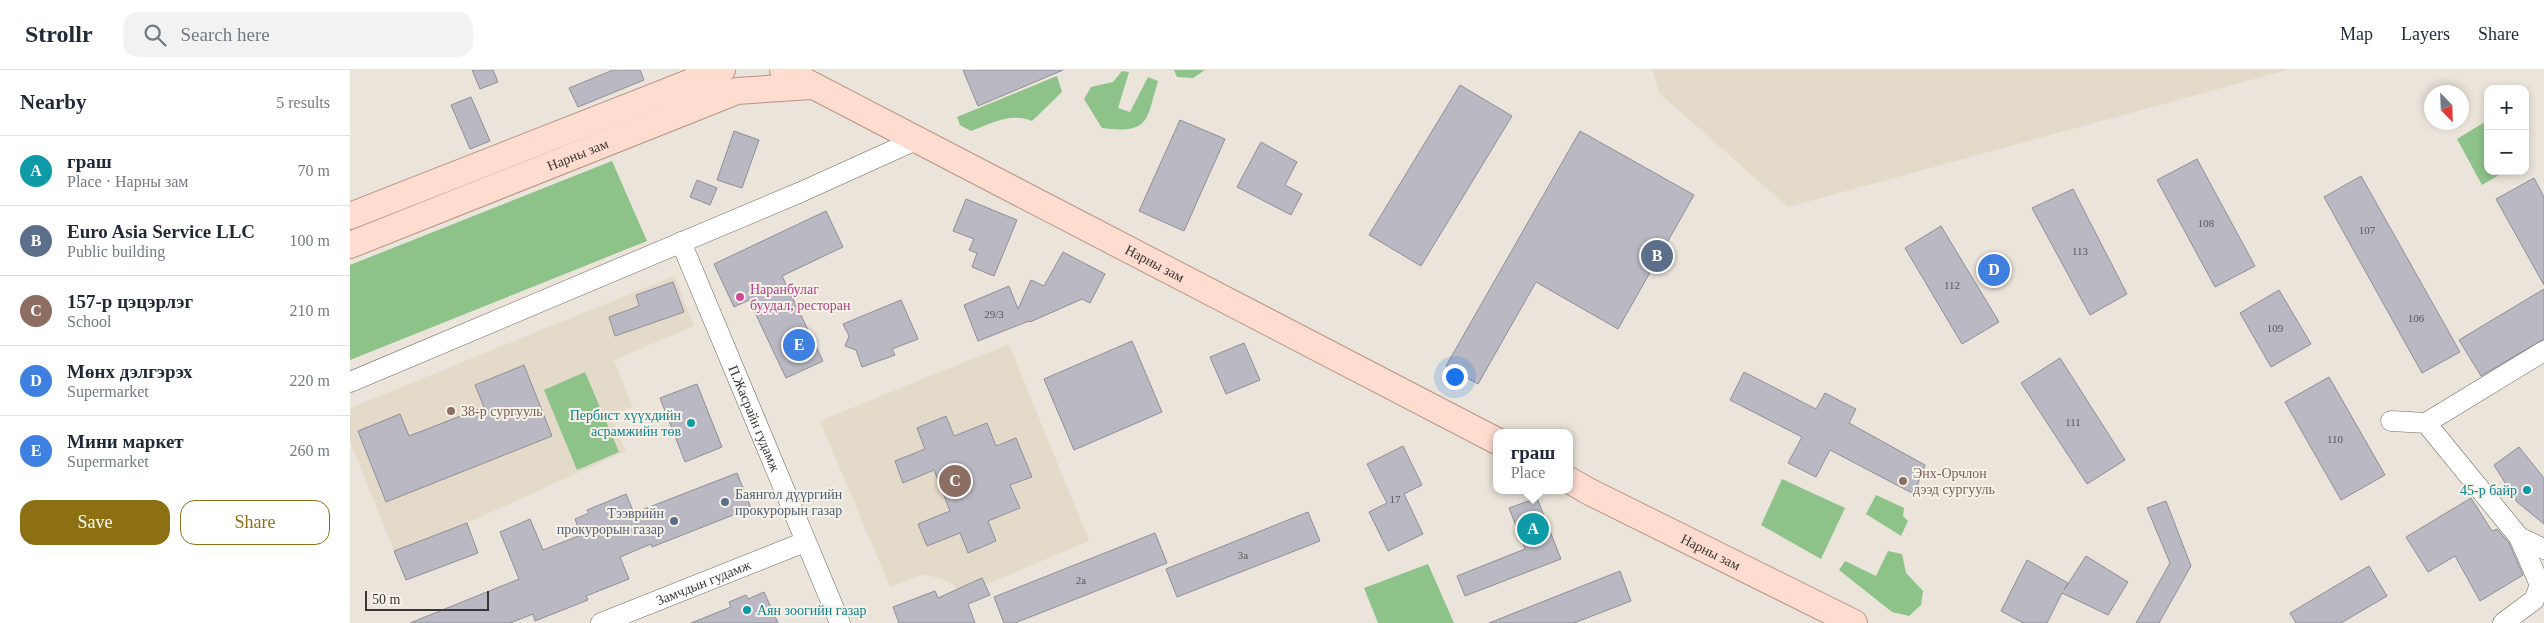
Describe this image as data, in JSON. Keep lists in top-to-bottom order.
{
  "streets": {
    "main road": ["Нарны зам"],
    "street": ["П.Жасрайн гудамж", "Замчдын гудамж"]
  },
  "crossings": [
    ["П.Жасрайн гудамж", "Замчдын гудамж"]
  ],
  "places": [
    "Наранбулаг буудал, ресторан",
    "38-р сургууль",
    "Пербист хүүхдийн асрамжийн төв",
    "Энх-Орчлон дээд сургууль",
    "45-р байр",
    "Баянгол дүүргийн прокурорын газар",
    "Тээврийн прокурорын газар",
    "Аян зоогийн газар"
  ],
  "house_numbers": [
    "108",
    "107",
    "113",
    "112",
    "29/3",
    "106",
    "109",
    "111",
    "110",
    "17",
    "3а",
    "2a"
  ],
  "scale_bar": "50 m",
  "north": "bottom right",
  "page": {
    "header": "Strollr",
    "search": "Search here",
    "nav": ["Map", "Layers", "Share"],
    "heading": ["Nearby", "5 results"],
    "map_buttons": ["+", "−"],
    "list": [
      {
        "mark": "A",
        "name": "граш",
        "note": "Place · Нарны зам",
        "value": "70 m"
      },
      {
        "mark": "B",
        "name": "Euro Asia Service LLC",
        "note": "Public building",
        "value": "100 m"
      },
      {
        "mark": "C",
        "name": "157-р цэцэрлэг",
        "note": "School",
        "value": "210 m"
      },
      {
        "mark": "D",
        "name": "Мөнх дэлгэрэх",
        "note": "Supermarket",
        "value": "220 m"
      },
      {
        "mark": "E",
        "name": "Мини маркет",
        "note": "Supermarket",
        "value": "260 m"
      }
    ],
    "pins": [
      "B",
      "D",
      "E",
      "C",
      "A"
    ],
    "popup": ["граш", "Place"],
    "buttons": ["Save", "Share"],
    "scale": "50 m"
  }
}
